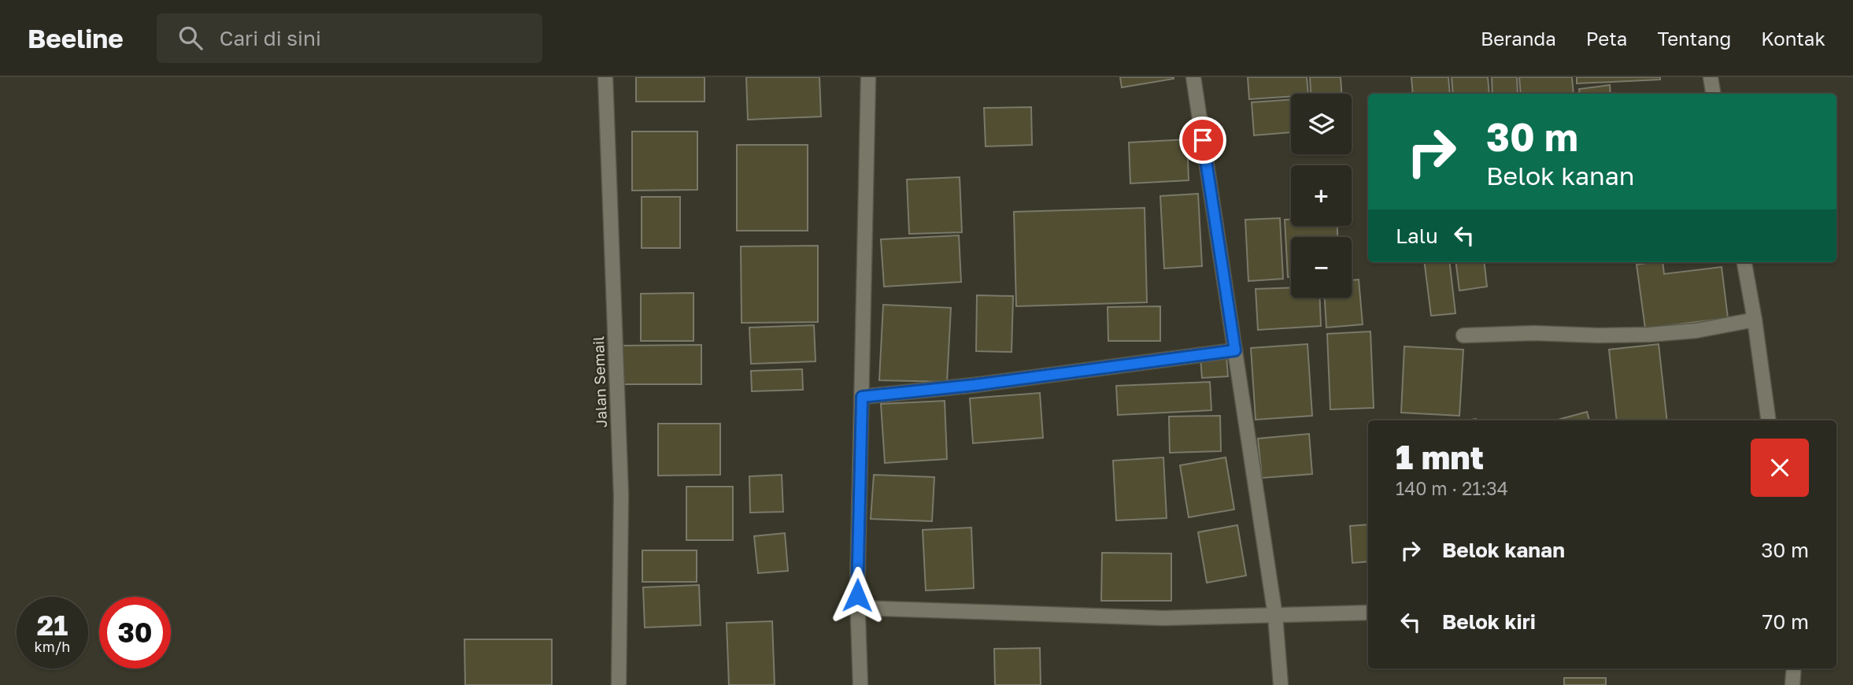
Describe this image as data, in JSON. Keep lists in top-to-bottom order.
{
  "streets": {
    "street": ["Jalan Semail"]
  },
  "page": {
    "header": "Beeline",
    "search": "Cari di sini",
    "nav": [
      "Beranda",
      "Peta",
      "Tentang",
      "Kontak"
    ],
    "map_buttons": ["+", "−"],
    "turn": ["30 m", "Belok kanan"],
    "then": "Lalu",
    "heading": ["1 mnt", "140 m · 21:34"],
    "list": [
      {
        "name": "Belok kanan",
        "value": "30 m"
      },
      {
        "name": "Belok kiri",
        "value": "70 m"
      }
    ],
    "speed": "21 km/h",
    "limit": "30"
  }
}
